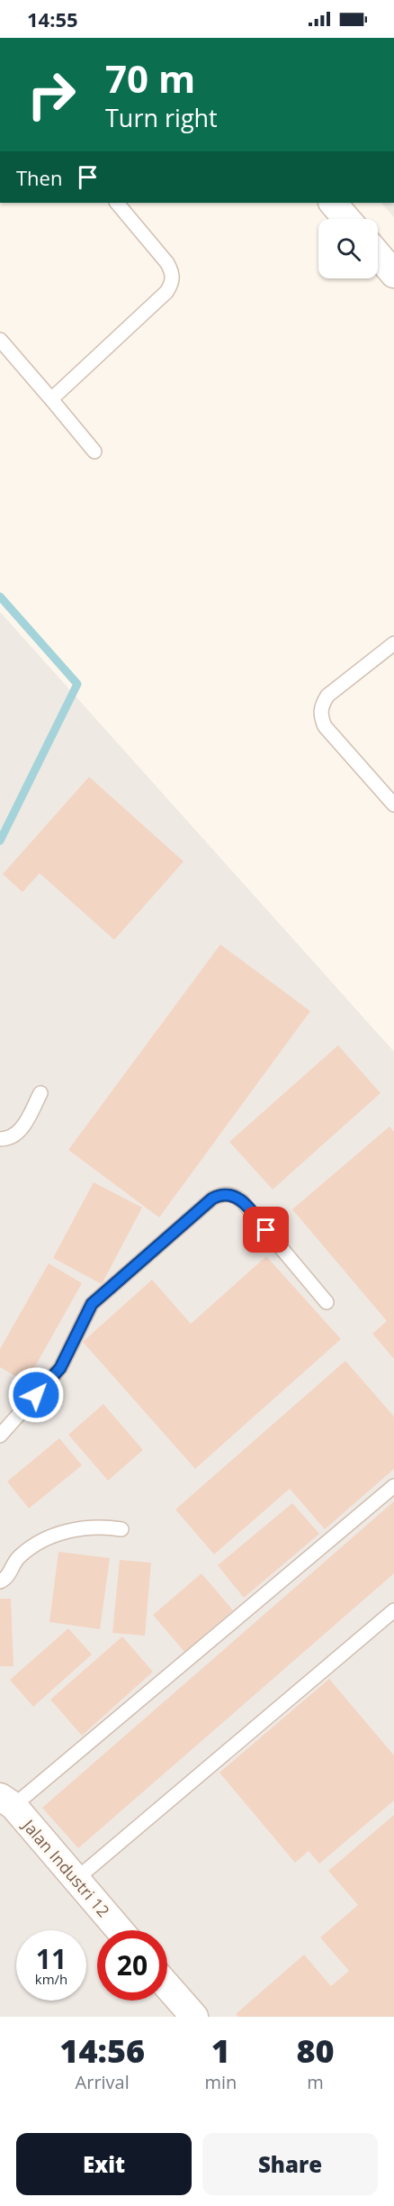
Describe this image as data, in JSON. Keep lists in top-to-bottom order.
{
  "streets": {
    "street": ["Jalan Industri 12"]
  },
  "page": {
    "status": "14:55",
    "turn": ["70 m", "Turn right"],
    "then": "Then",
    "speed": "11 km/h",
    "limit": "20",
    "eta": [
      "14:56",
      "Arrival",
      "1",
      "min",
      "80",
      "m"
    ],
    "buttons": ["Exit", "Share"]
  }
}
